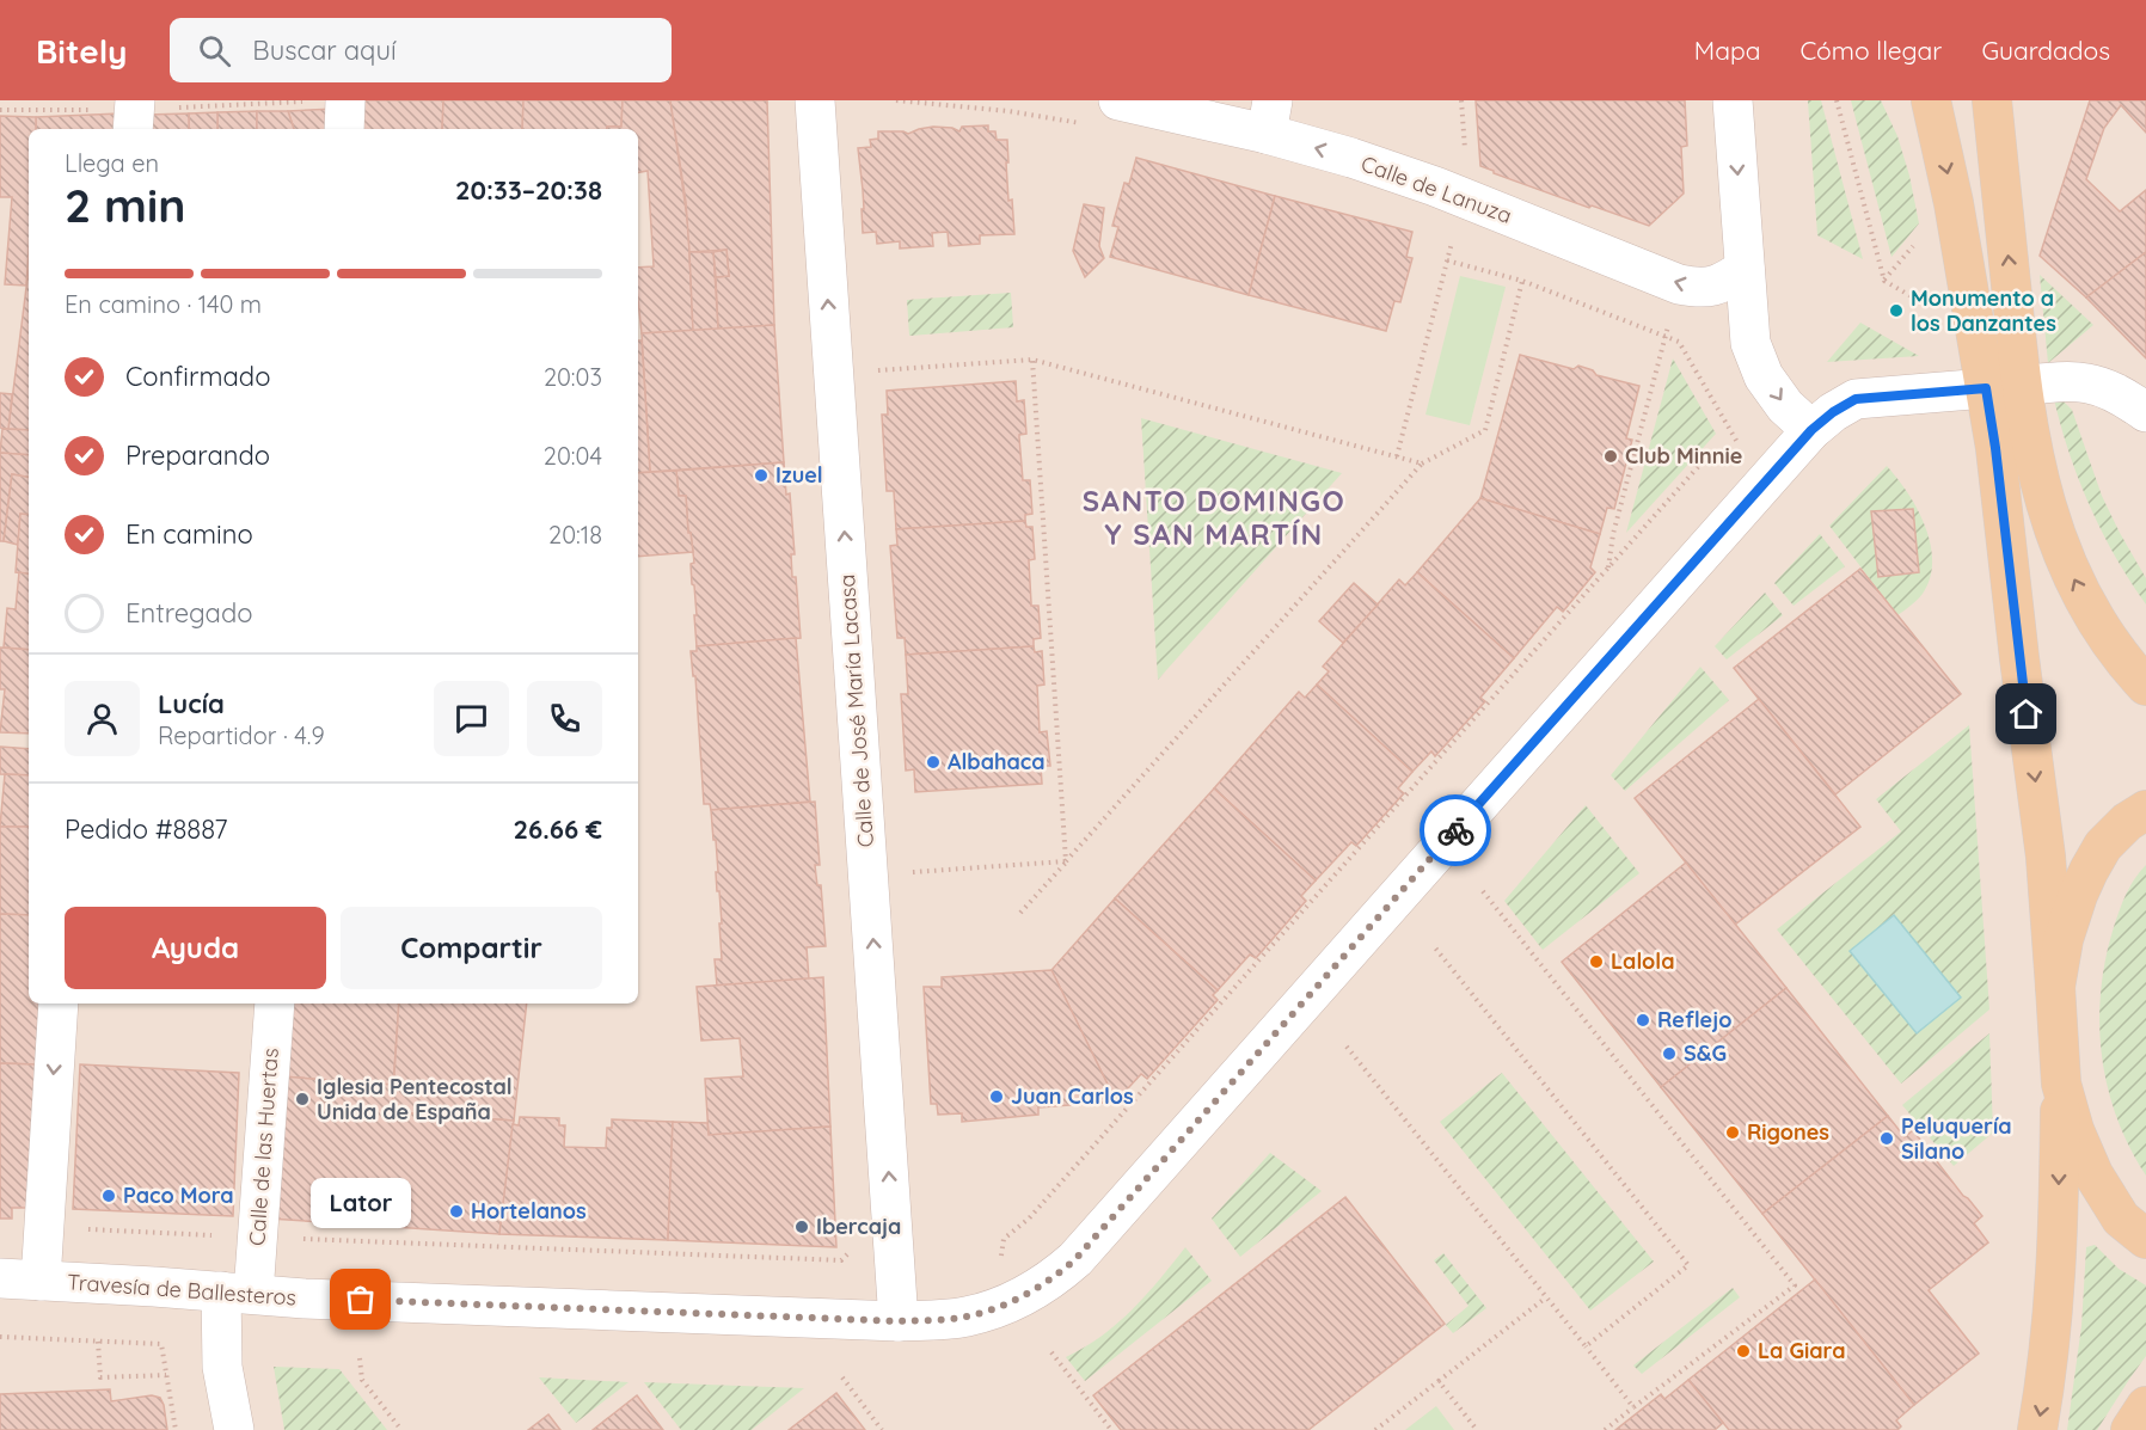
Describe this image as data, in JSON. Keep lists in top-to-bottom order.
{
  "streets": {
    "street": [
      "Calle de Lanuza",
      "Calle de José María Lacasa",
      "Calle de las Huertas",
      "Travesía de Ballesteros"
    ]
  },
  "crossings": [
    ["Calle de José María Lacasa", "Travesía de Ballesteros"],
    ["Calle de las Huertas", "Travesía de Ballesteros"]
  ],
  "one_way": ["Calle de Lanuza", "Calle de José María Lacasa"],
  "districts": ["SANTO DOMINGO Y SAN MARTÍN"],
  "places": [
    "Monumento a los Danzantes",
    "Club Minnie",
    "Izuel",
    "Albahaca",
    "Lalola",
    "Reflejo",
    "S&G",
    "Juan Carlos",
    "Iglesia Pentecostal Unida de España",
    "Rigones",
    "Peluquería Silano",
    "Paco Mora",
    "Hortelanos",
    "Ibercaja",
    "Lator",
    "La Giara"
  ],
  "page": {
    "header": "Bitely",
    "search": "Buscar aquí",
    "nav": ["Mapa", "Cómo llegar", "Guardados"],
    "heading": ["2 min", "Llega en", "20:33–20:38"],
    "panel": [
      "Lucía",
      "Repartidor · 4.9",
      "Pedido #8887",
      "26.66 €"
    ],
    "bar": "En camino · 140 m",
    "list": [
      ["Confirmado", "20:03"],
      ["Preparando", "20:04"],
      ["En camino", "20:18"],
      "Entregado"
    ],
    "buttons": ["Ayuda", "Compartir"],
    "bubble": "Lator"
  }
}
